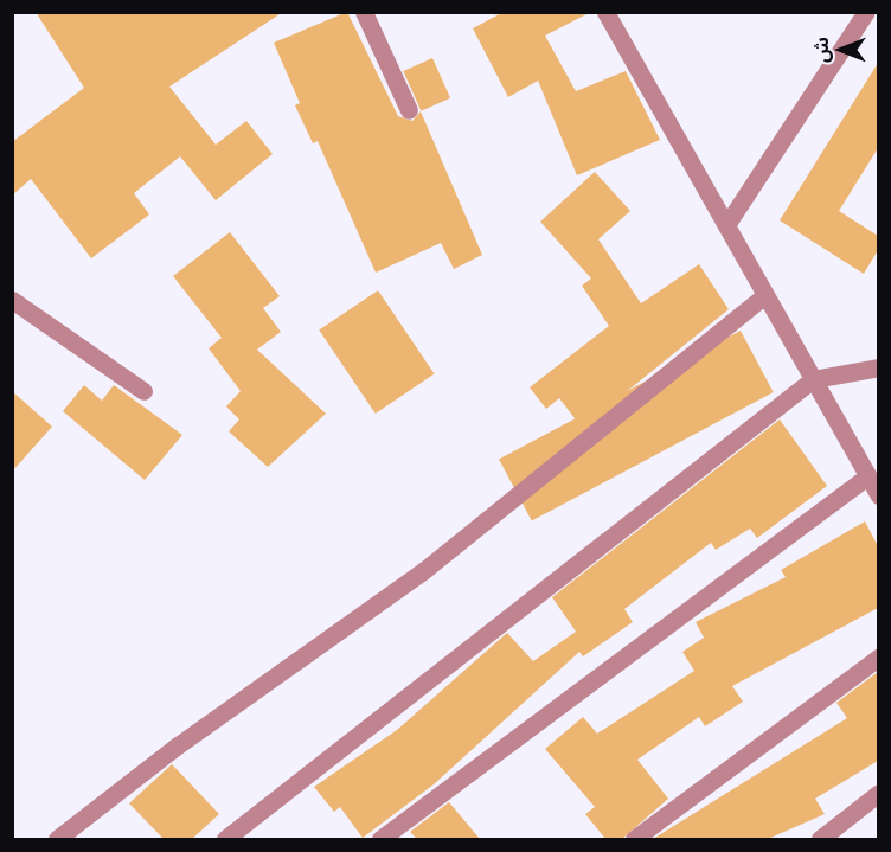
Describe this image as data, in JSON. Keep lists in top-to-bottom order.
{
  "north": "left"
}
